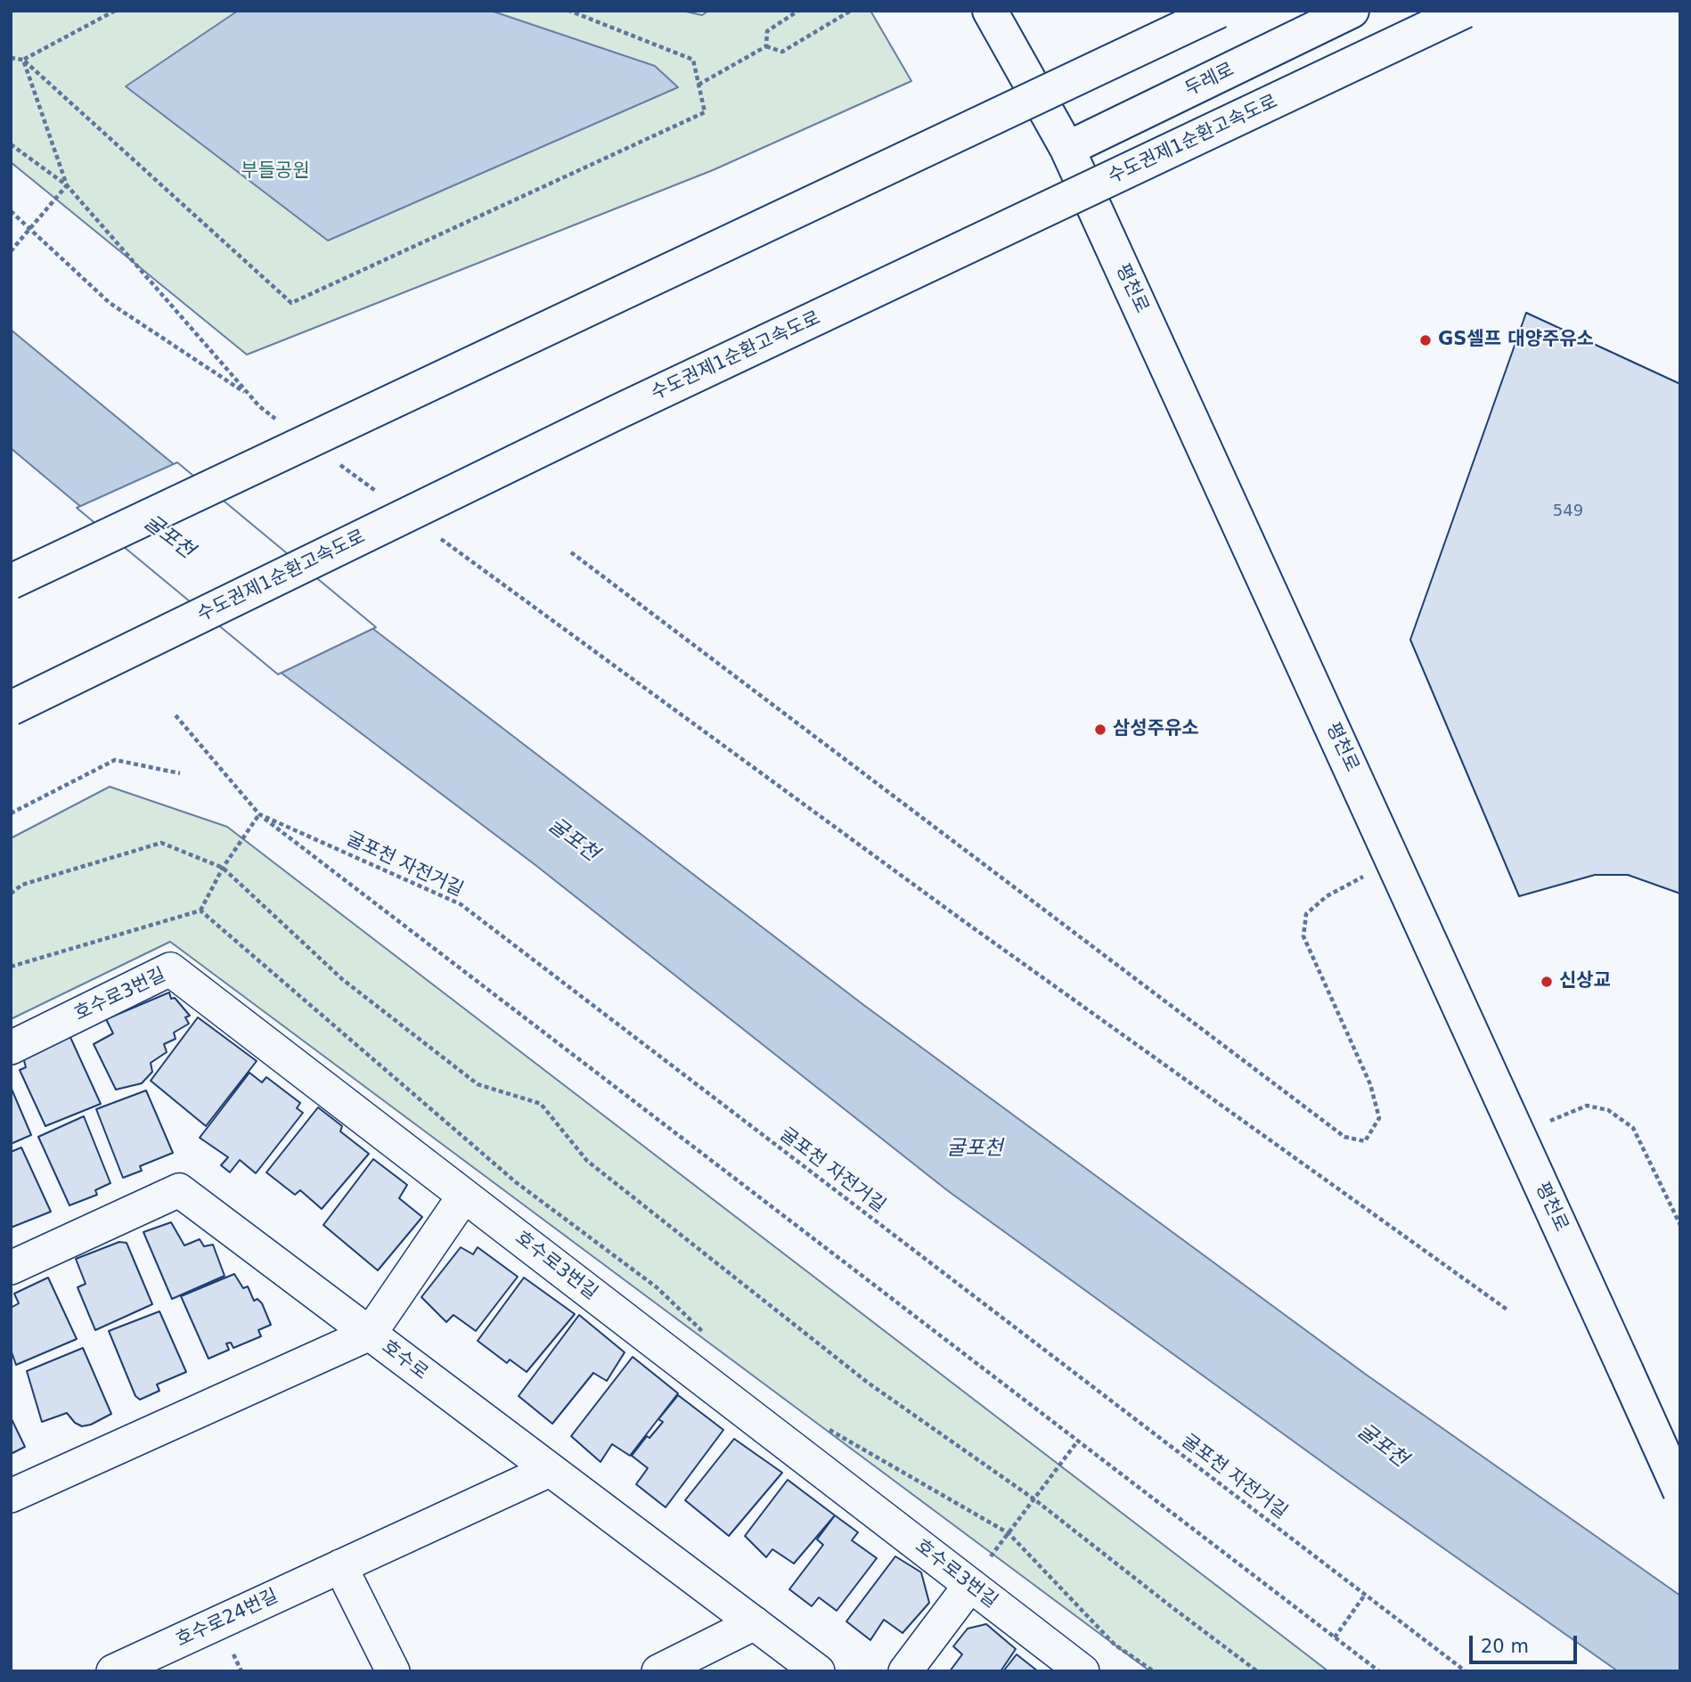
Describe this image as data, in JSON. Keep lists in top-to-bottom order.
{
  "streets": {
    "main road": ["두레로", "수도권제1순환고속도로", "평천로"],
    "street": ["호수로3번길", "호수로", "호수로24번길"],
    "path": ["굴포천 자전거길"]
  },
  "crossings": [
    ["두레로", "평천로"],
    ["호수로", "호수로24번길"]
  ],
  "water": ["굴포천"],
  "parks": ["부들공원"],
  "places": ["GS셀프 대양주유소", "삼성주유소", "신상교"],
  "house_numbers": ["549"],
  "scale_bar": "20 m"
}
